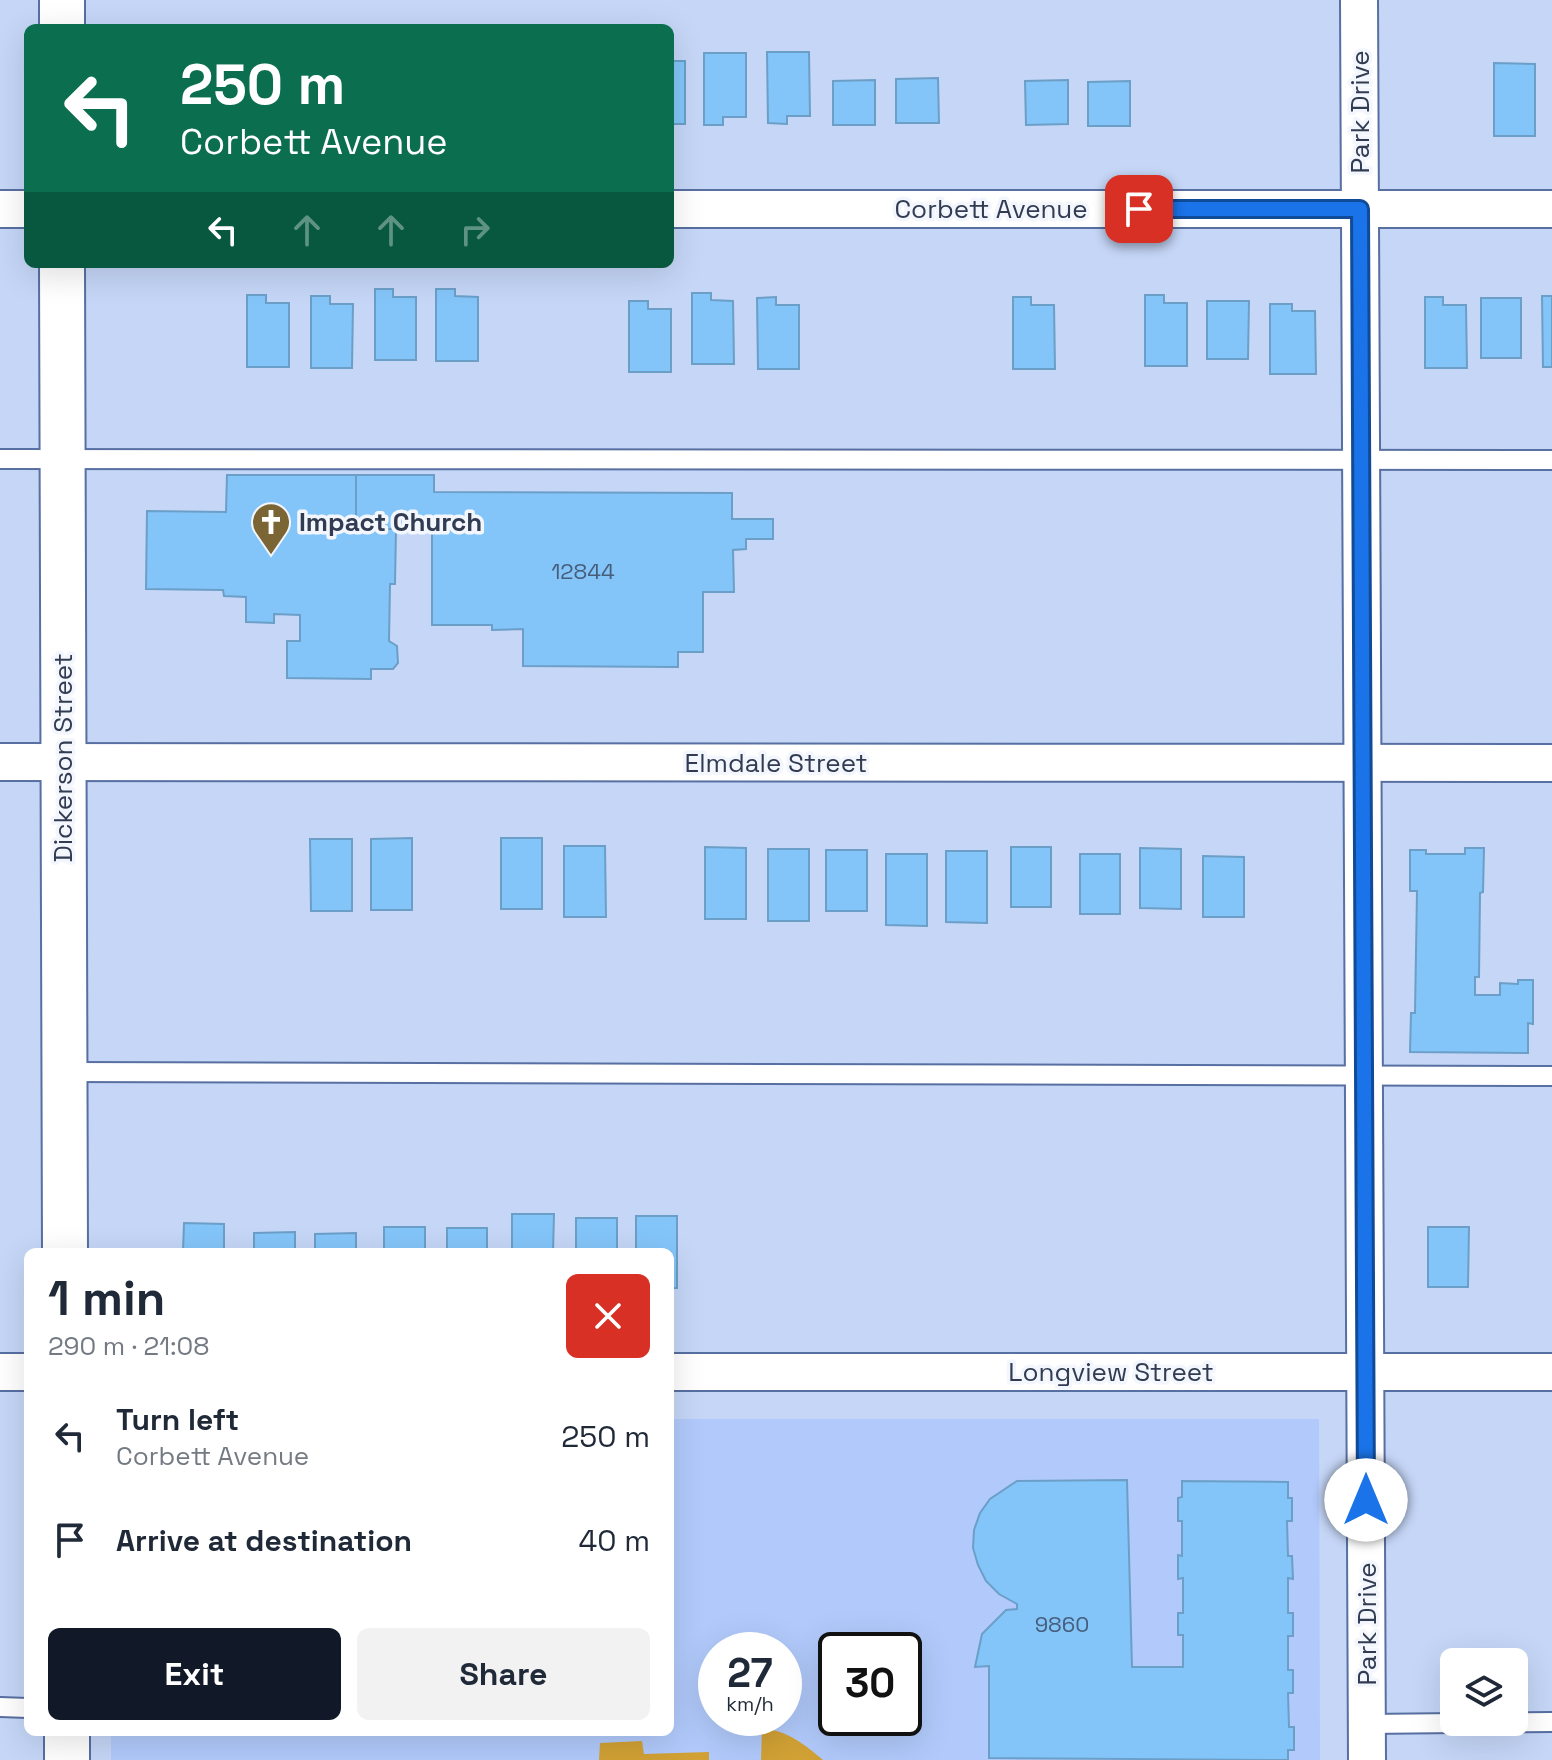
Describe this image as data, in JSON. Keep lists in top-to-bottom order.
{
  "streets": {
    "street": [
      "Park Drive",
      "Corbett Avenue",
      "Dickerson Street",
      "Elmdale Street",
      "Longview Street"
    ]
  },
  "crossings": [
    ["Park Drive", "Corbett Avenue"],
    ["Park Drive", "Elmdale Street"],
    ["Park Drive", "Longview Street"],
    ["Dickerson Street", "Elmdale Street"]
  ],
  "places": {
    "church": ["Impact Church"]
  },
  "house_numbers": ["12844", "9860"],
  "page": {
    "turn": ["250 m", "Corbett Avenue"],
    "heading": ["1 min", "290 m · 21:08"],
    "list": [
      {
        "name": "Turn left",
        "note": "Corbett Avenue",
        "value": "250 m"
      },
      {
        "name": "Arrive at destination",
        "value": "40 m"
      }
    ],
    "buttons": ["Exit", "Share"],
    "speed": "27 km/h",
    "limit": "30"
  }
}
